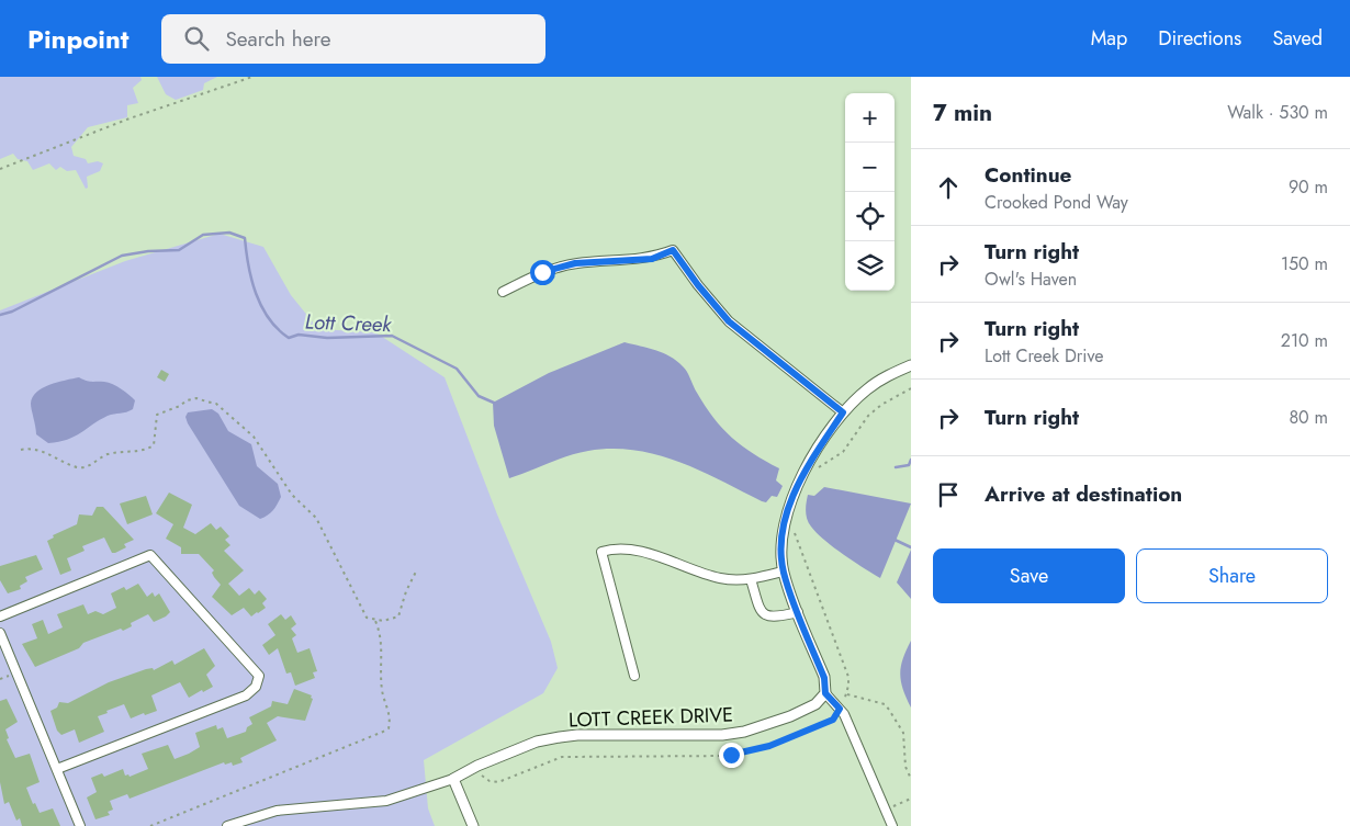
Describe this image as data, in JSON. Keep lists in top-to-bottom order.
{
  "streets": {
    "street": ["LOTT CREEK DRIVE"]
  },
  "water": ["Lott Creek"],
  "page": {
    "header": "Pinpoint",
    "search": "Search here",
    "nav": ["Map", "Directions", "Saved"],
    "heading": ["7 min", "Walk · 530 m"],
    "map_buttons": ["+", "−"],
    "list": [
      ["Continue", "Crooked Pond Way", "90 m"],
      ["Turn right", "Owl's Haven", "150 m"],
      ["Turn right", "Lott Creek Drive", "210 m"],
      ["Turn right", "80 m"],
      "Arrive at destination"
    ],
    "buttons": ["Save", "Share"]
  }
}
